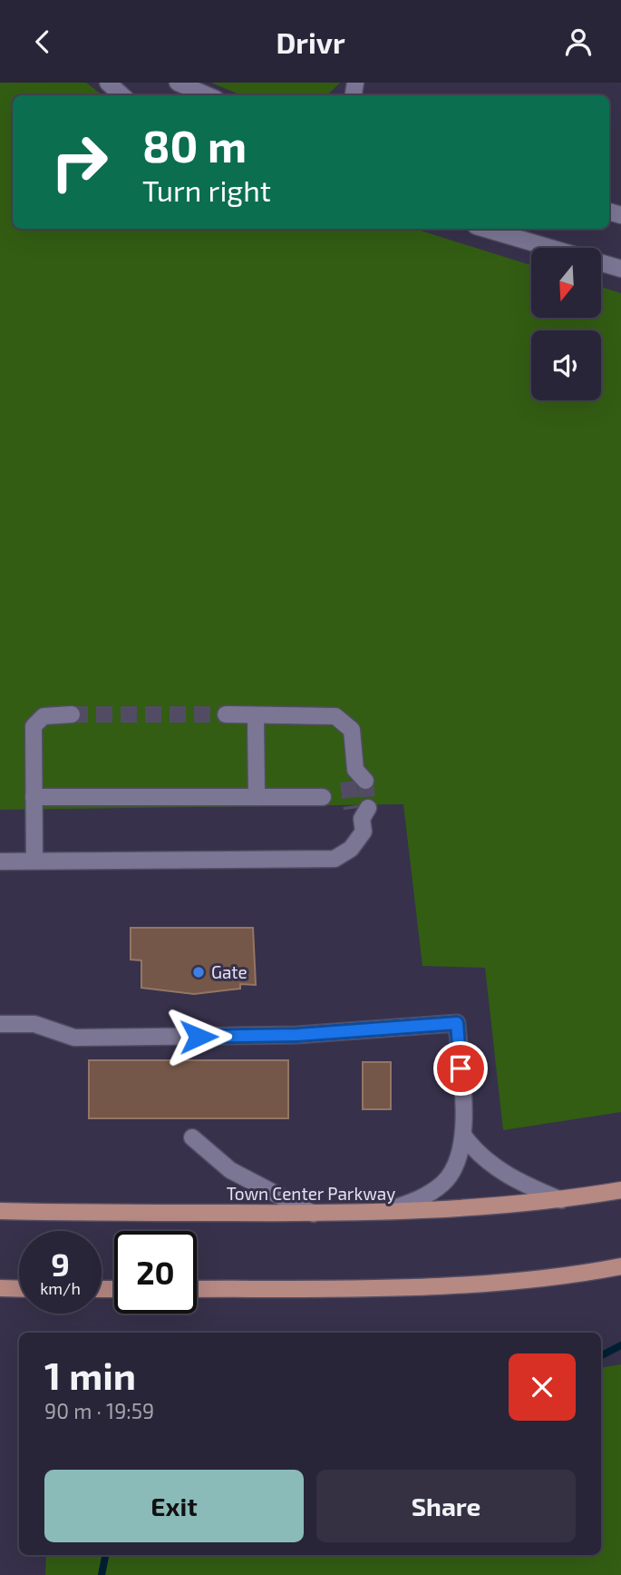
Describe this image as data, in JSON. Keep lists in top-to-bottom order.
{
  "streets": {
    "main road": ["Town Center Parkway"]
  },
  "places": ["Gate"],
  "north": "bottom",
  "page": {
    "header": "Drivr",
    "turn": ["80 m", "Turn right"],
    "speed": "9 km/h",
    "limit": "20",
    "heading": ["1 min", "90 m · 19:59"],
    "buttons": ["Exit", "Share"]
  }
}
